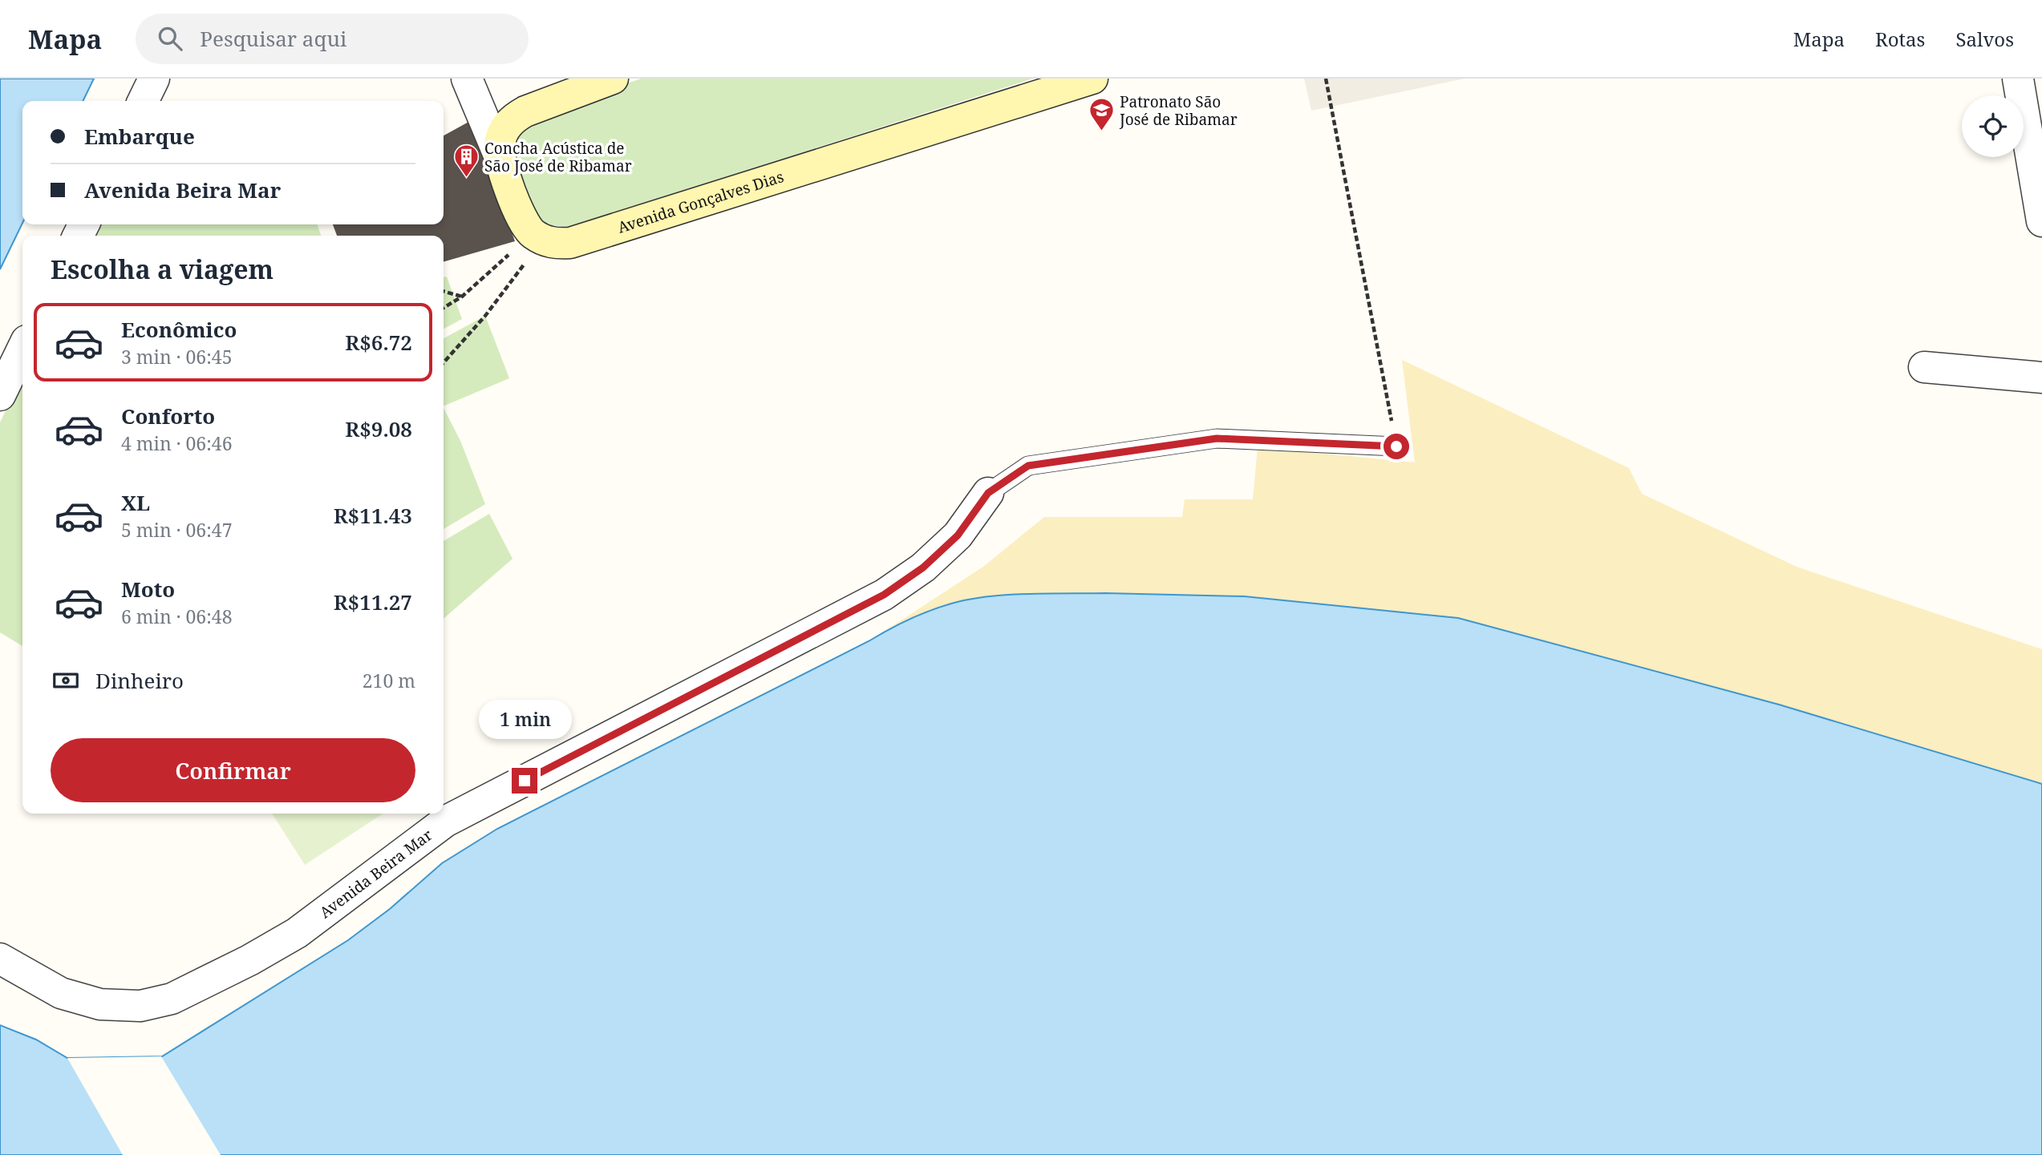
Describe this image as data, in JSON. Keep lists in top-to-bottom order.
{
  "streets": {
    "main road": ["Avenida Gonçalves Dias"],
    "street": ["Avenida Beira Mar"]
  },
  "places": {
    "school or university": ["Patronato São José de Ribamar"],
    "building": ["Concha Acústica de São José de Ribamar"]
  },
  "page": {
    "header": "Mapa",
    "search": "Pesquisar aqui",
    "nav": ["Mapa", "Rotas", "Salvos"],
    "banner": ["Embarque", "Avenida Beira Mar"],
    "heading": "Escolha a viagem",
    "list": [
      {
        "name": "Econômico",
        "note": "3 min · 06:45",
        "value": "R$6.72"
      },
      {
        "name": "Conforto",
        "note": "4 min · 06:46",
        "value": "R$9.08"
      },
      {
        "name": "XL",
        "note": "5 min · 06:47",
        "value": "R$11.43"
      },
      {
        "name": "Moto",
        "note": "6 min · 06:48",
        "value": "R$11.27"
      }
    ],
    "pay": ["Dinheiro", "210 m"],
    "bubble": "1 min",
    "buttons": "Confirmar"
  }
}
